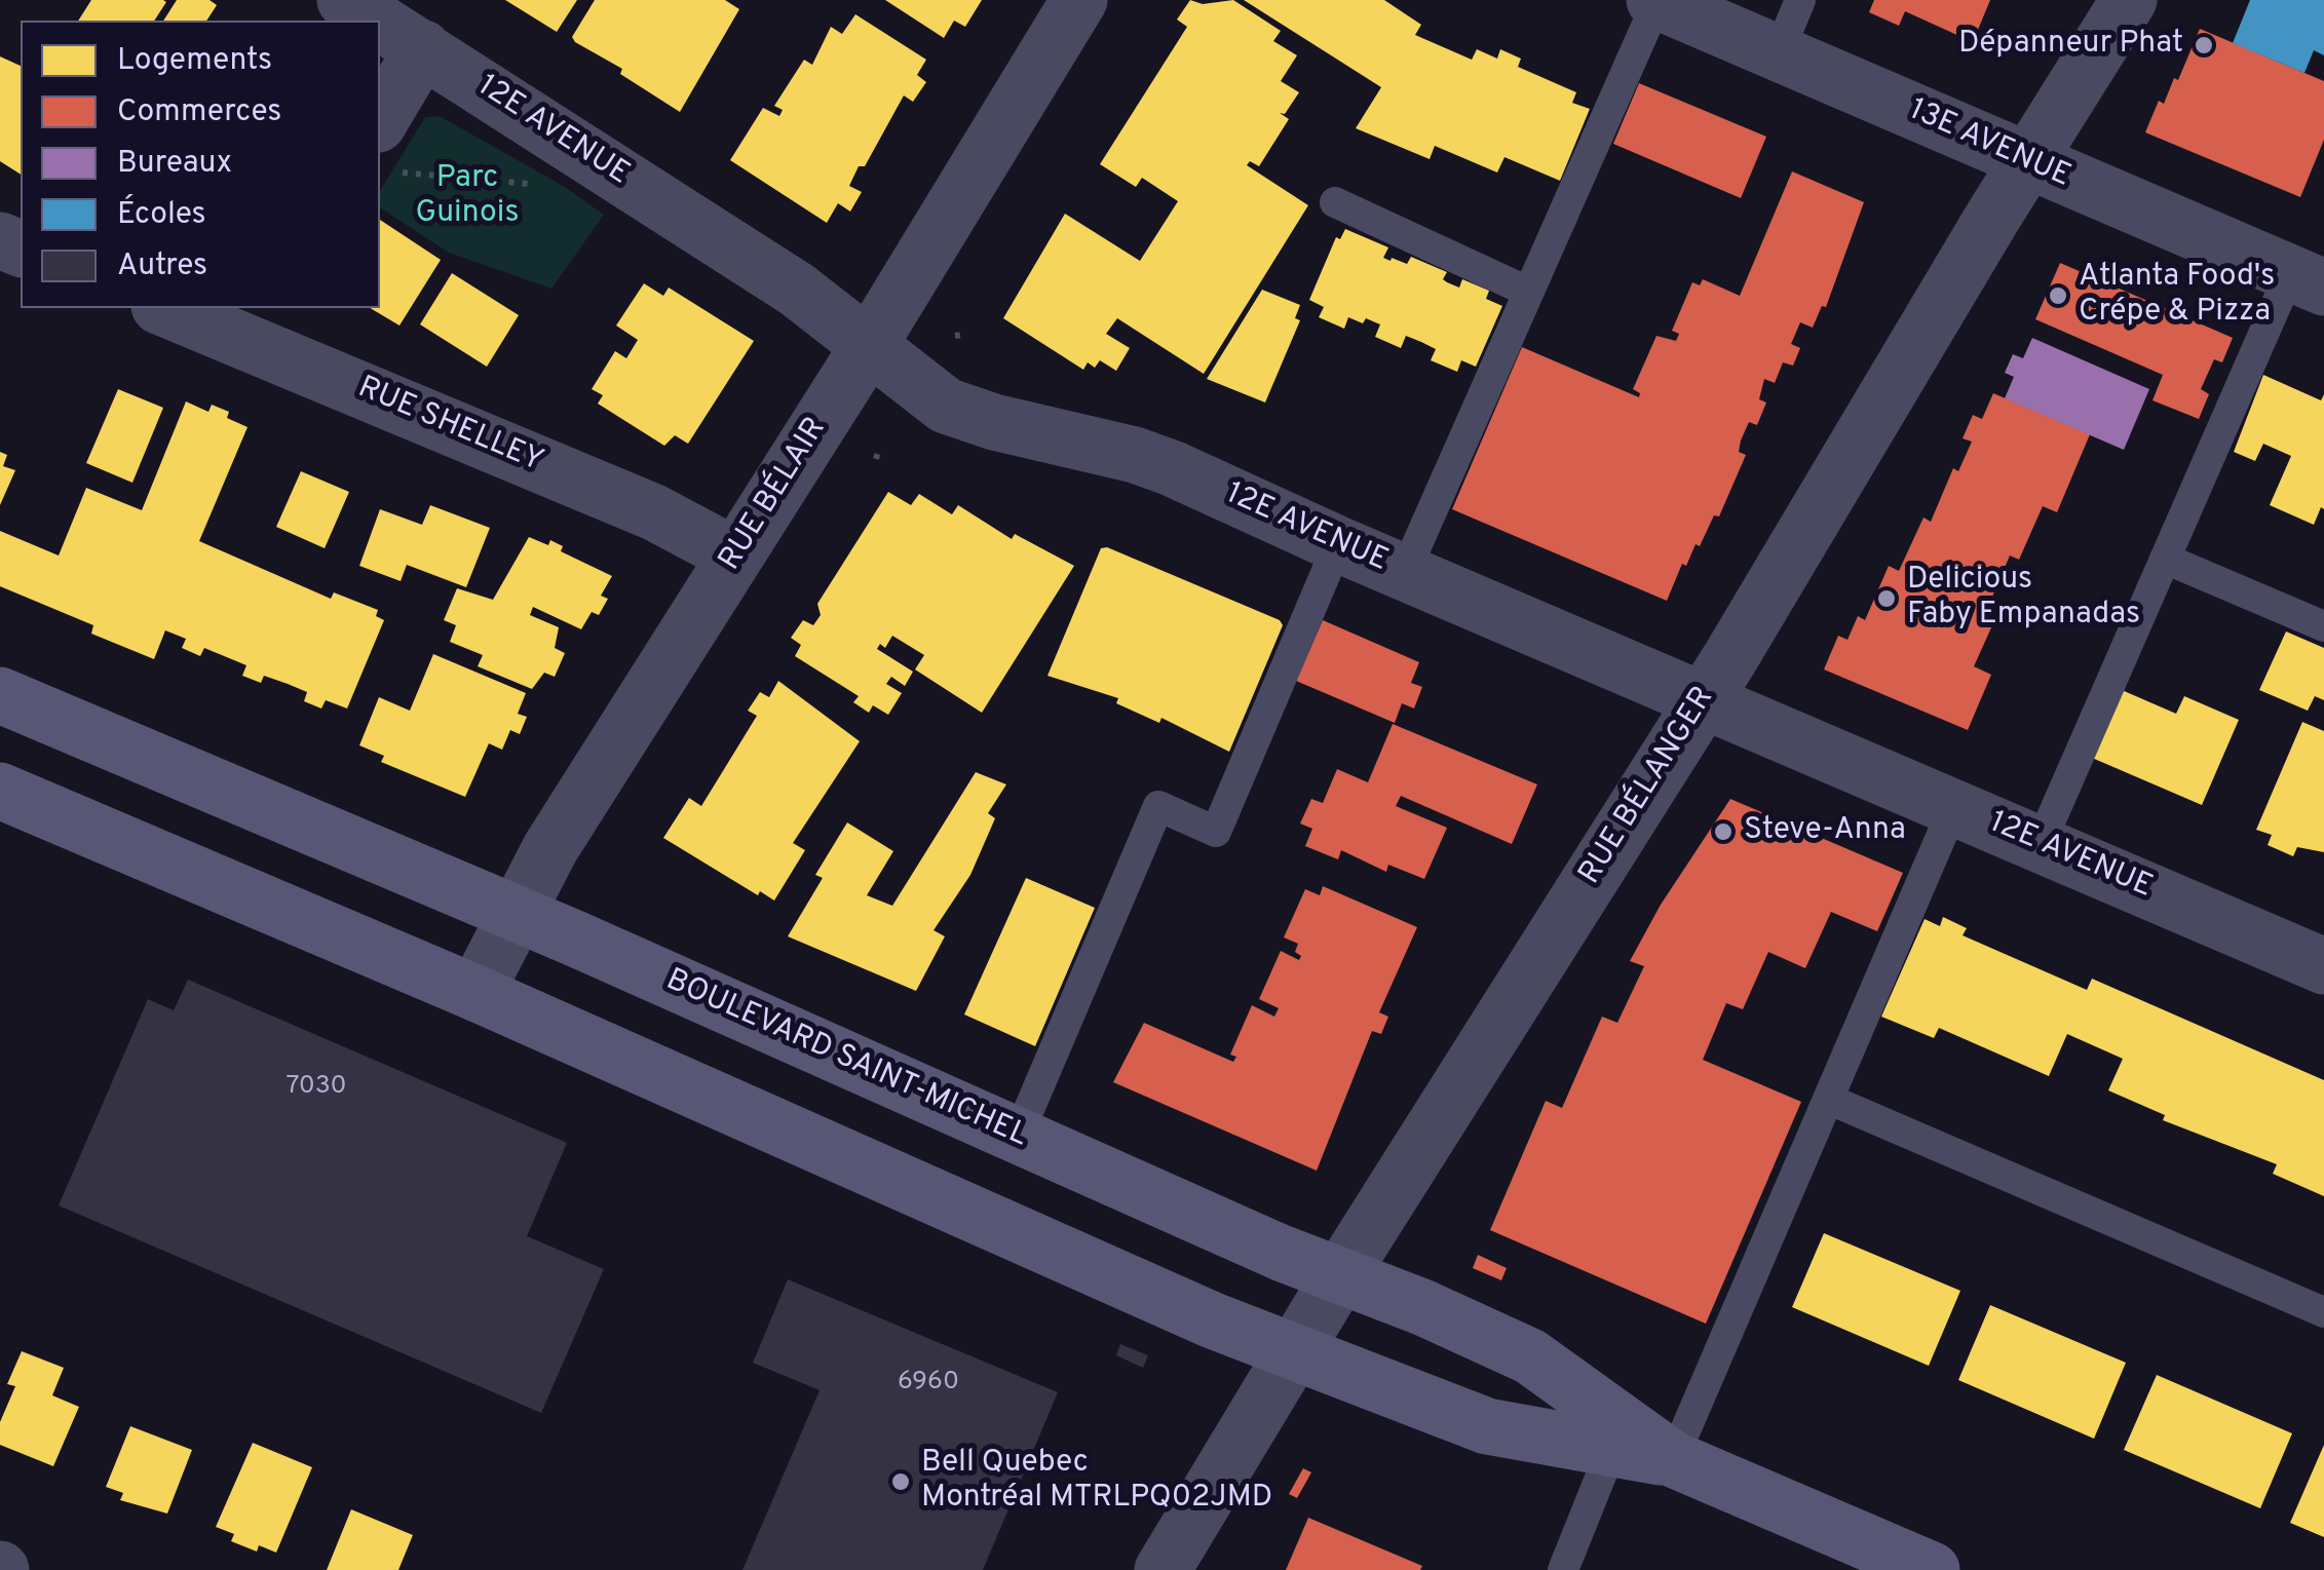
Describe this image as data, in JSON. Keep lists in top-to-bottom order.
{
  "streets": {
    "main road": ["BOULEVARD SAINT-MICHEL"],
    "street": [
      "12E AVENUE",
      "13E AVENUE",
      "RUE SHELLEY",
      "RUE BÉLAIR",
      "RUE BÉLANGER"
    ]
  },
  "crossings": [
    ["12E AVENUE", "RUE BÉLAIR"],
    ["12E AVENUE", "RUE BÉLANGER"],
    ["13E AVENUE", "RUE BÉLANGER"],
    ["RUE SHELLEY", "RUE BÉLAIR"],
    ["RUE BÉLAIR", "BOULEVARD SAINT-MICHEL"],
    ["RUE BÉLANGER", "BOULEVARD SAINT-MICHEL"]
  ],
  "parks": ["Parc Guinois"],
  "places": [
    "Dépanneur Phat",
    "Atlanta Food's Crépe & Pizza",
    "Delicious Faby Empanadas",
    "Steve-Anna",
    "Bell Quebec Montréal MTRLPQ02JMD"
  ],
  "house_numbers": ["7030", "6960"],
  "legend": [
    "Logements",
    "Commerces",
    "Bureaux",
    "Écoles",
    "Autres"
  ]
}
